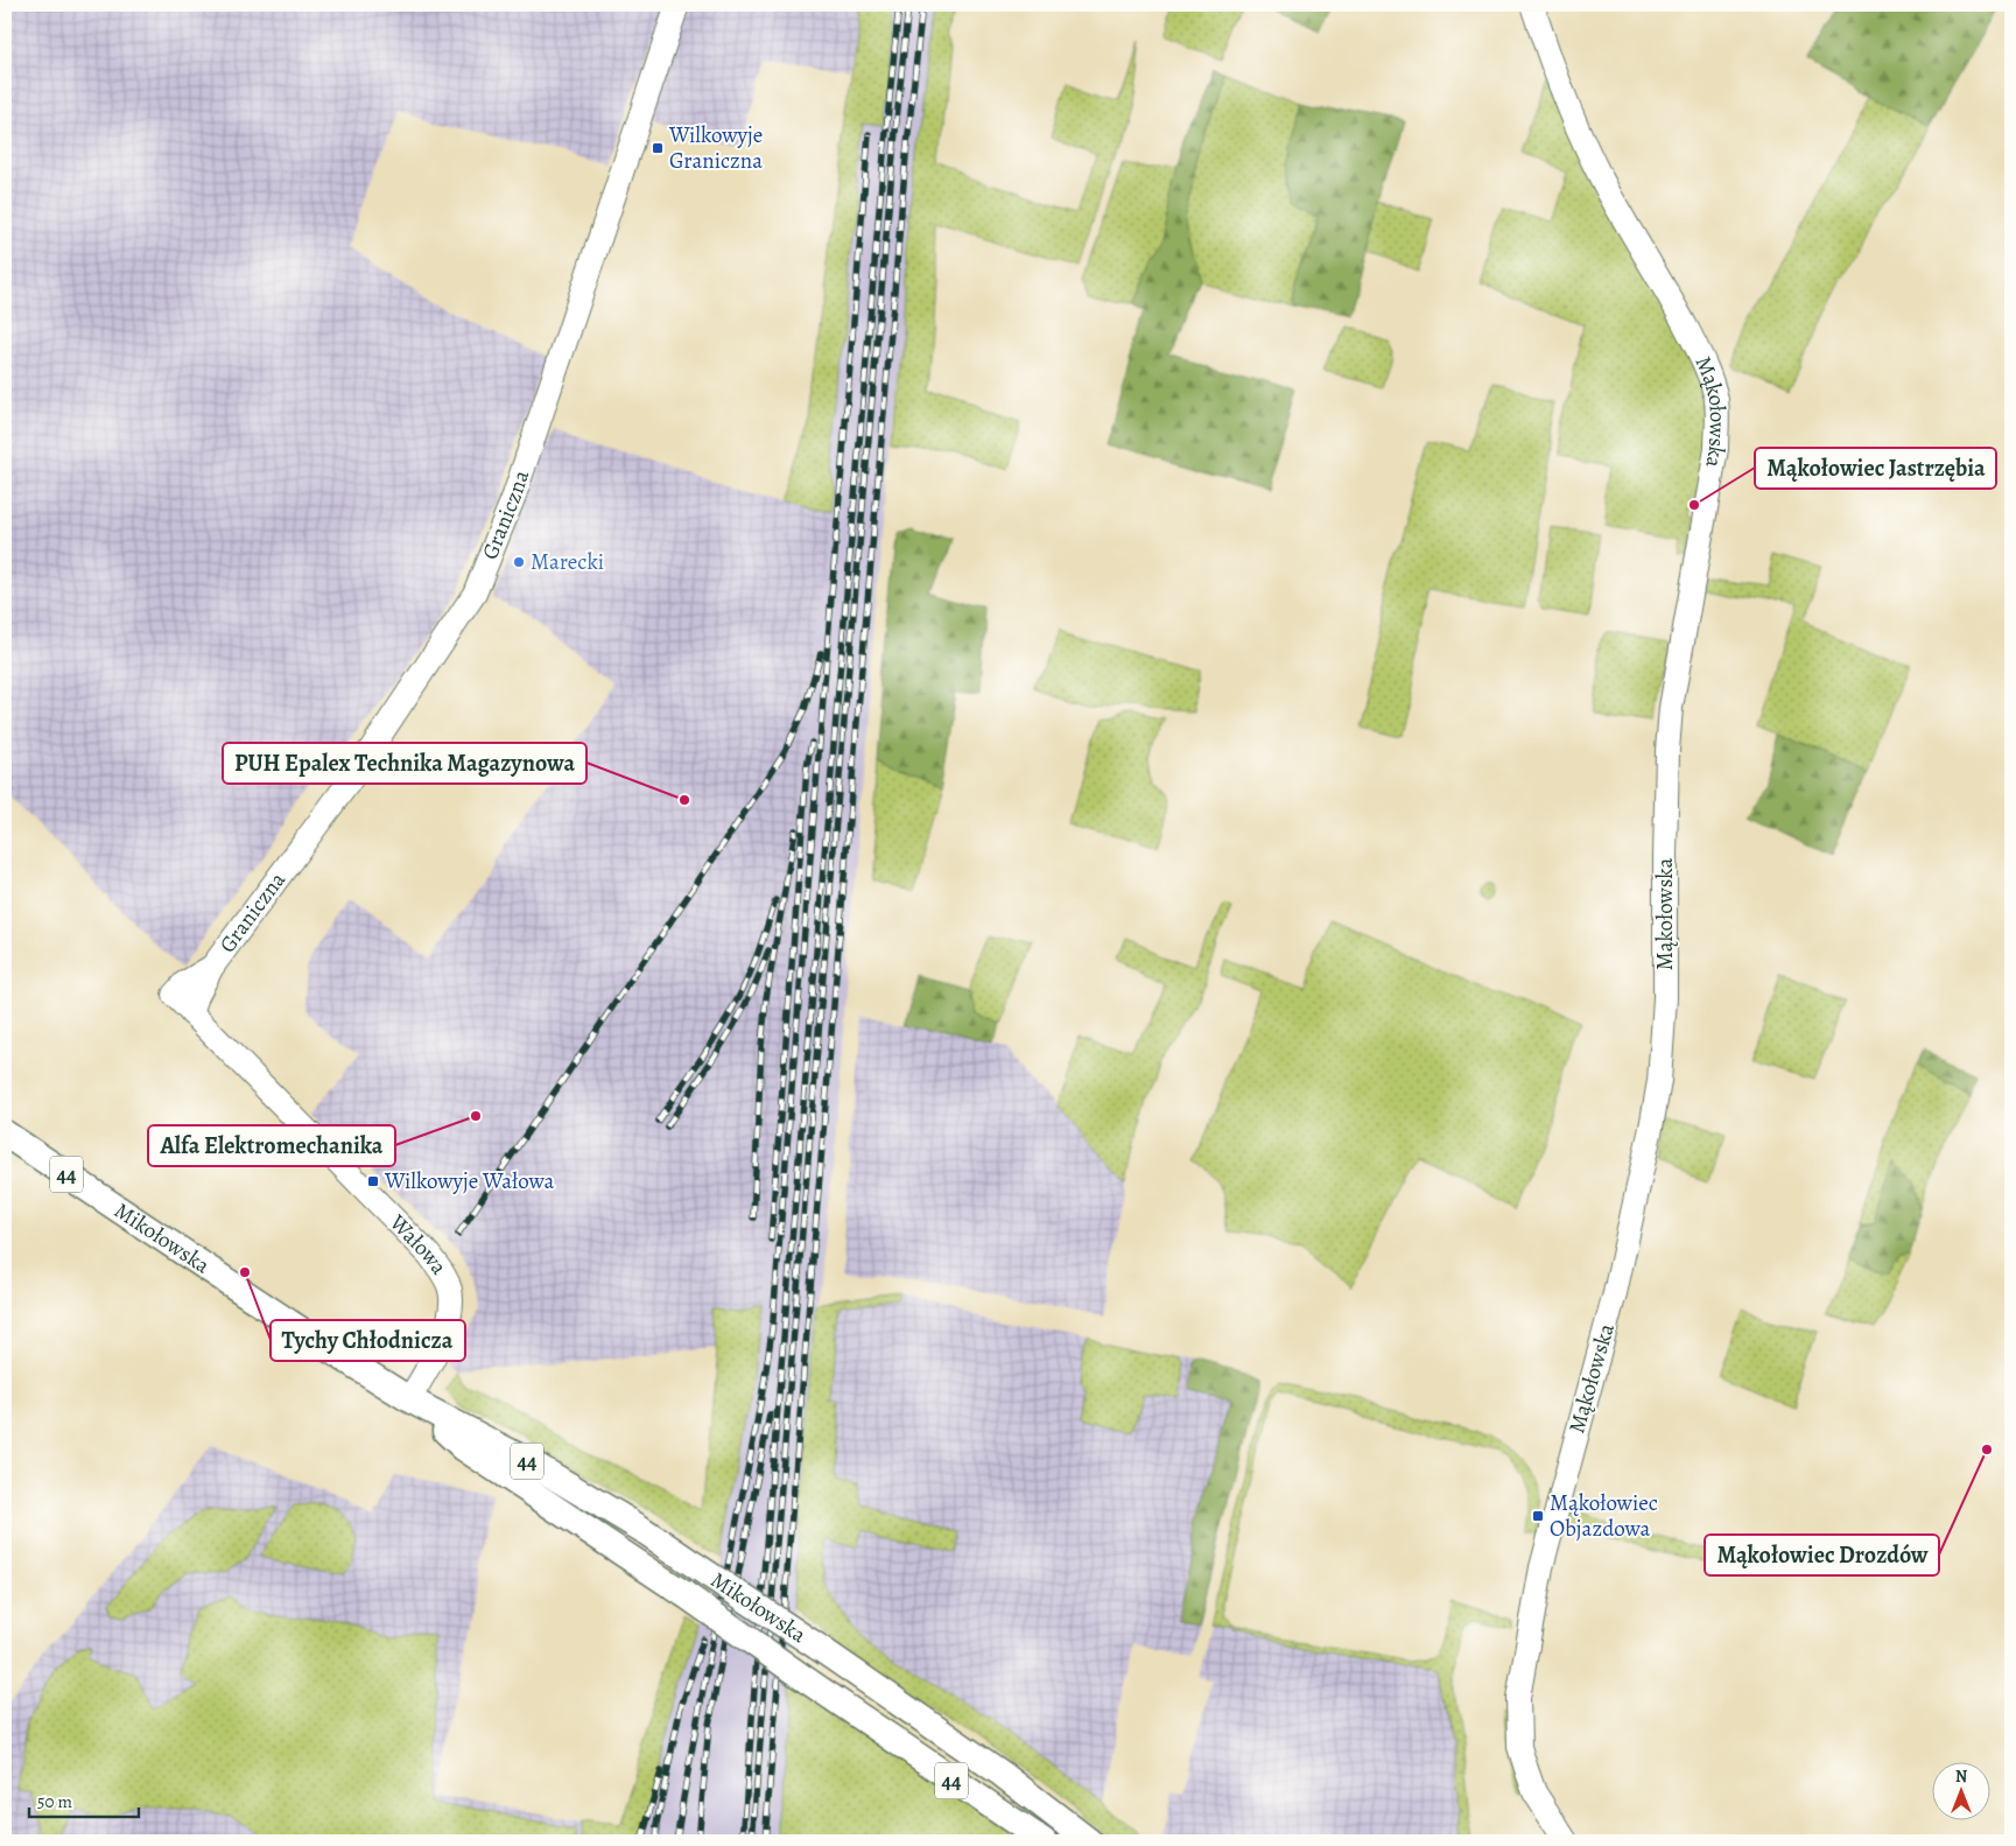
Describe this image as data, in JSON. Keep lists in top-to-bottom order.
{
  "streets": {
    "main road": ["44", "Mikołowska"],
    "street": ["Mąkołowska", "Graniczna", "Wałowa"]
  },
  "crossings": [
    ["Graniczna", "Wałowa"],
    ["Mikołowska", "Wałowa"]
  ],
  "places": {
    "transit": ["Wilkowyje Graniczna", "Wilkowyje Wałowa", "Mąkołowiec Objazdowa"],
    "other": [
      "Mąkołowiec Jastrzębia",
      "Marecki",
      "PUH Epalex Technika Magazynowa",
      "Alfa Elektromechanika",
      "Tychy Chłodnicza",
      "Mąkołowiec Drozdów"
    ]
  },
  "scale_bar": "50 m",
  "north": "top"
}
